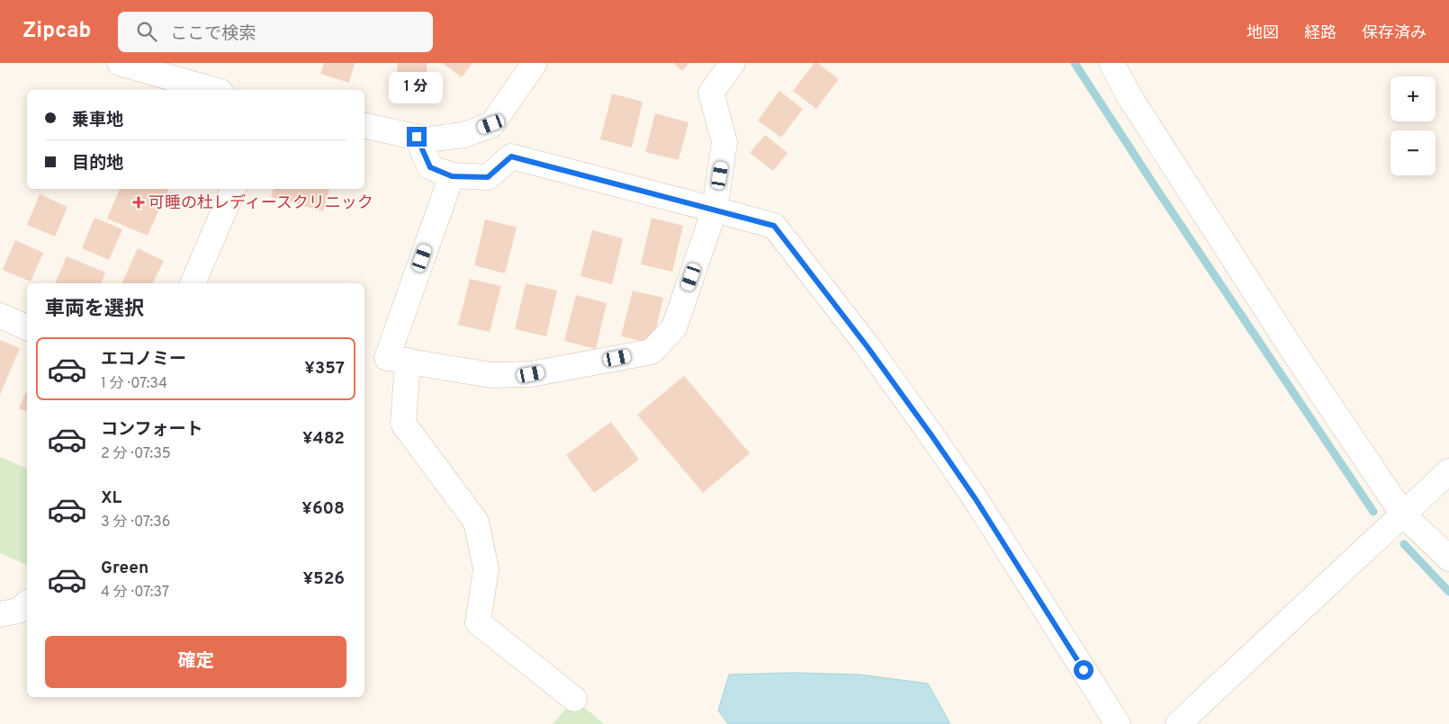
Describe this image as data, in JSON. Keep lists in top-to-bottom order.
{
  "places": {
    "health": ["可睡の杜レディースクリニック"]
  },
  "page": {
    "header": "Zipcab",
    "search": "ここで検索",
    "nav": ["地図", "経路", "保存済み"],
    "bubble": "1 分",
    "map_buttons": ["+", "−"],
    "banner": ["乗車地", "目的地"],
    "heading": "車両を選択",
    "list": [
      {
        "name": "エコノミー",
        "note": "1 分 · 07:34",
        "value": "¥357"
      },
      {
        "name": "コンフォート",
        "note": "2 分 · 07:35",
        "value": "¥482"
      },
      {
        "name": "XL",
        "note": "3 分 · 07:36",
        "value": "¥608"
      },
      {
        "name": "Green",
        "note": "4 分 · 07:37",
        "value": "¥526"
      }
    ],
    "buttons": "確定"
  }
}
